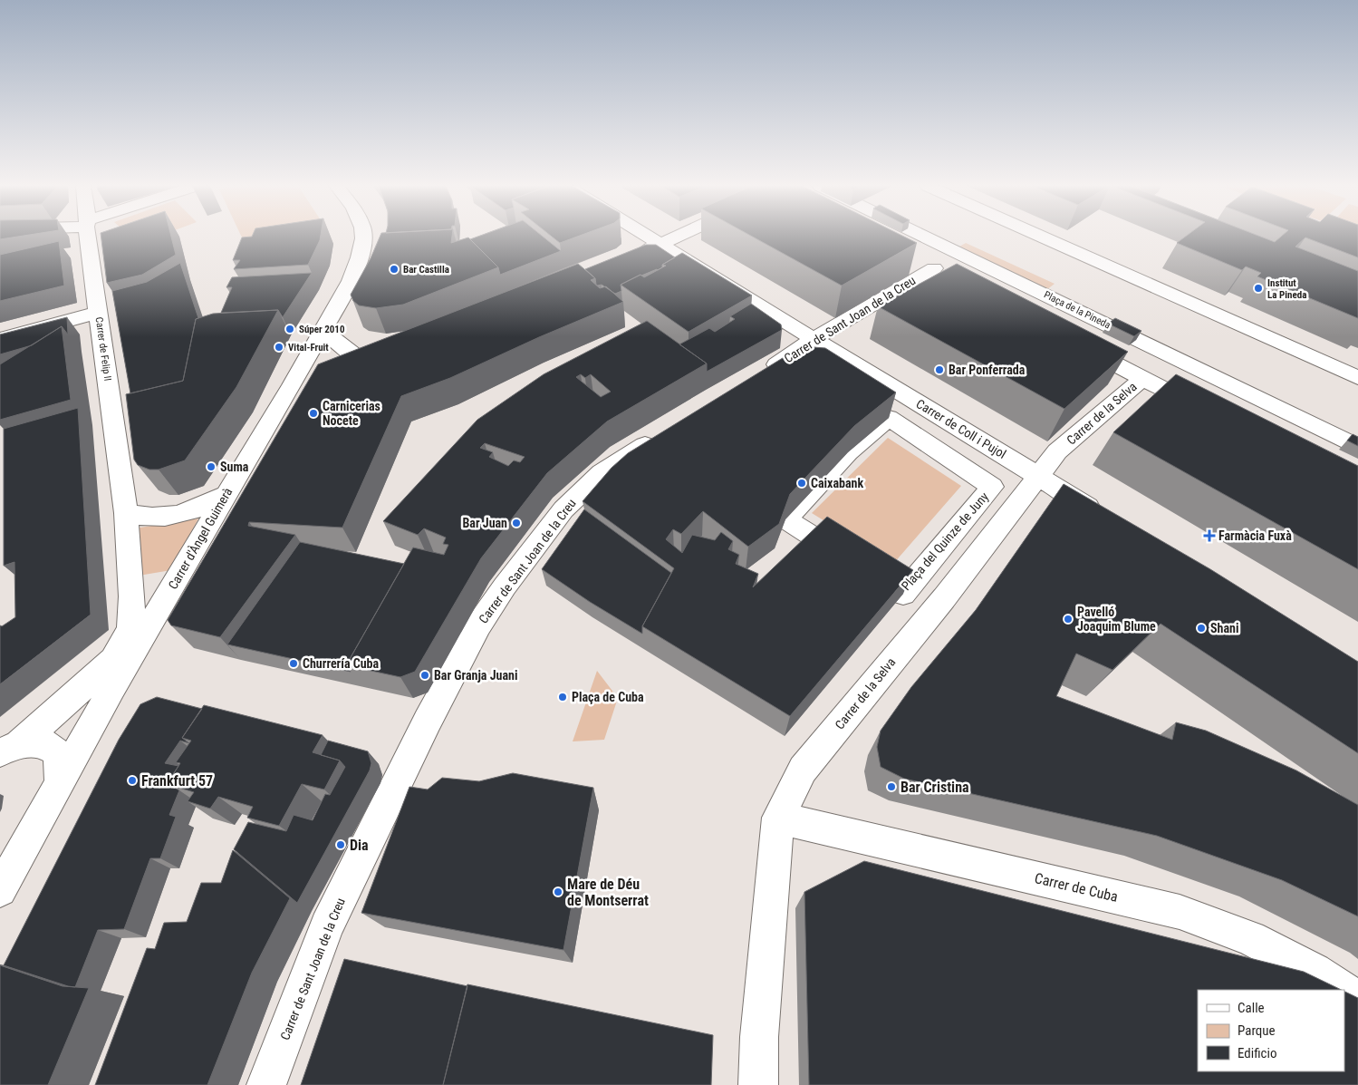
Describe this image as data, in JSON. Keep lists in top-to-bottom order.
{
  "streets": {
    "street": [
      "Plaça de la Pineda",
      "Carrer de Sant Joan de la Creu",
      "Carrer de Felip II",
      "Carrer de la Selva",
      "Carrer de Coll i Pujol",
      "Carrer d'Àngel Guimerà",
      "Plaça del Quinze de Juny",
      "Carrer de Cuba"
    ]
  },
  "crossings": [
    ["Carrer de Sant Joan de la Creu", "Carrer de Coll i Pujol"],
    ["Carrer de la Selva", "Carrer de Coll i Pujol"],
    ["Carrer de la Selva", "Carrer de Cuba"]
  ],
  "places": {
    "other": [
      "Bar Castilla",
      "Institut La Pineda",
      "Súper 2010",
      "Vital-Fruit",
      "Bar Ponferrada",
      "Carnicerias Nocete",
      "Suma",
      "Caixabank",
      "Bar Juan",
      "Pavelló Joaquim Blume",
      "Shani",
      "Churrería Cuba",
      "Bar Granja Juani",
      "Plaça de Cuba",
      "Frankfurt 57",
      "Bar Cristina",
      "Dia",
      "Mare de Déu de Montserrat"
    ],
    "health": ["Farmàcia Fuxà"]
  },
  "legend": ["Calle", "Parque", "Edificio"]
}
